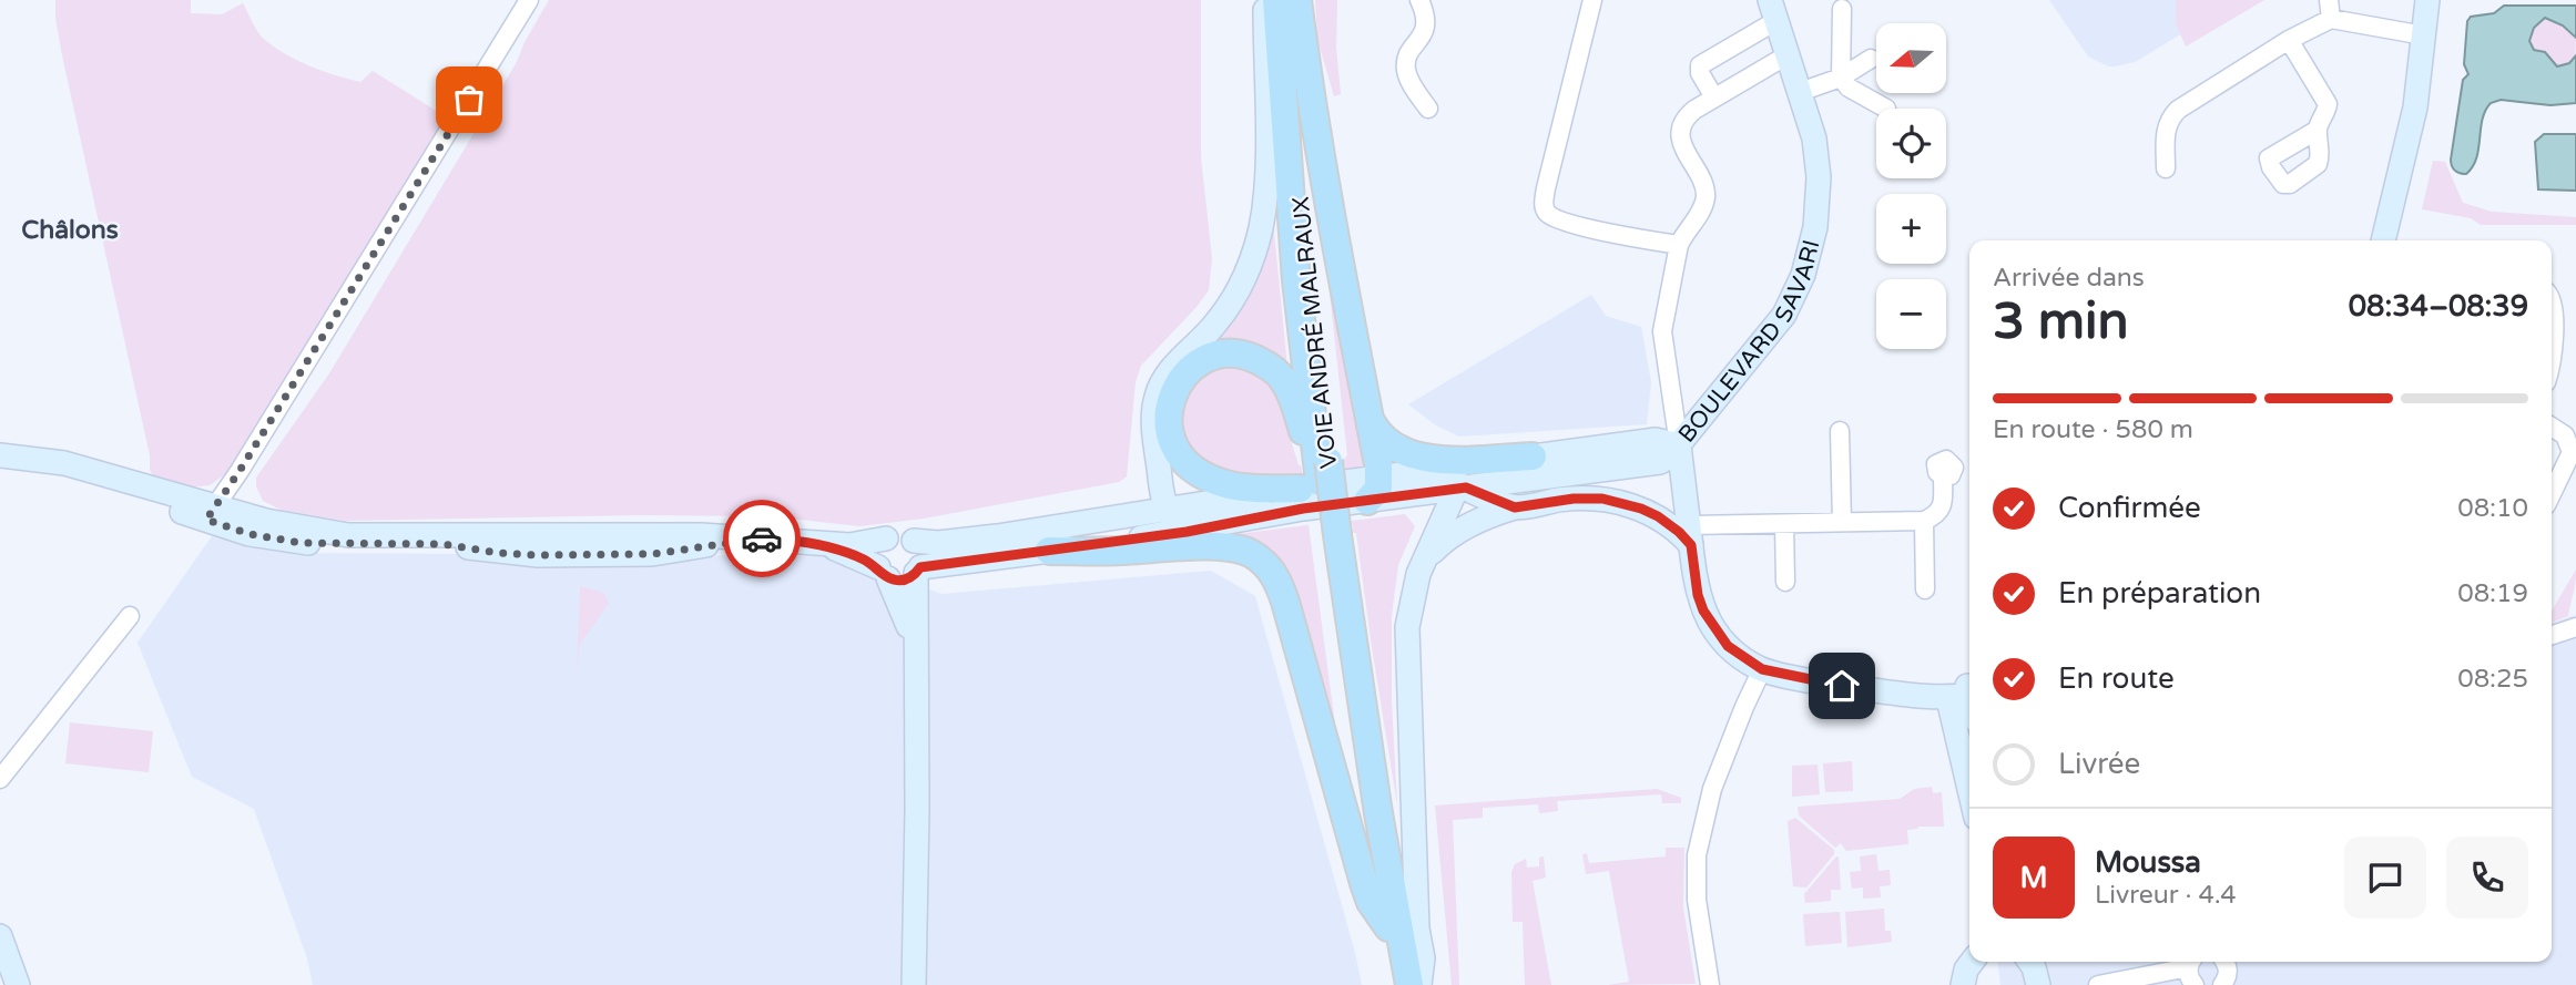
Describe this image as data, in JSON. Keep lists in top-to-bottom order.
{
  "streets": {
    "main road": ["VOIE ANDRÉ MALRAUX"],
    "street": ["BOULEVARD SAVARI"]
  },
  "districts": ["Châlons"],
  "north": "left",
  "page": {
    "map_buttons": ["+", "−"],
    "heading": ["3 min", "Arrivée dans", "08:34–08:39"],
    "panel": ["Moussa", "Livreur · 4.4"],
    "bar": "En route · 580 m",
    "list": [
      ["Confirmée", "08:10"],
      ["En préparation", "08:19"],
      ["En route", "08:25"],
      "Livrée"
    ],
    "round": "M"
  }
}
